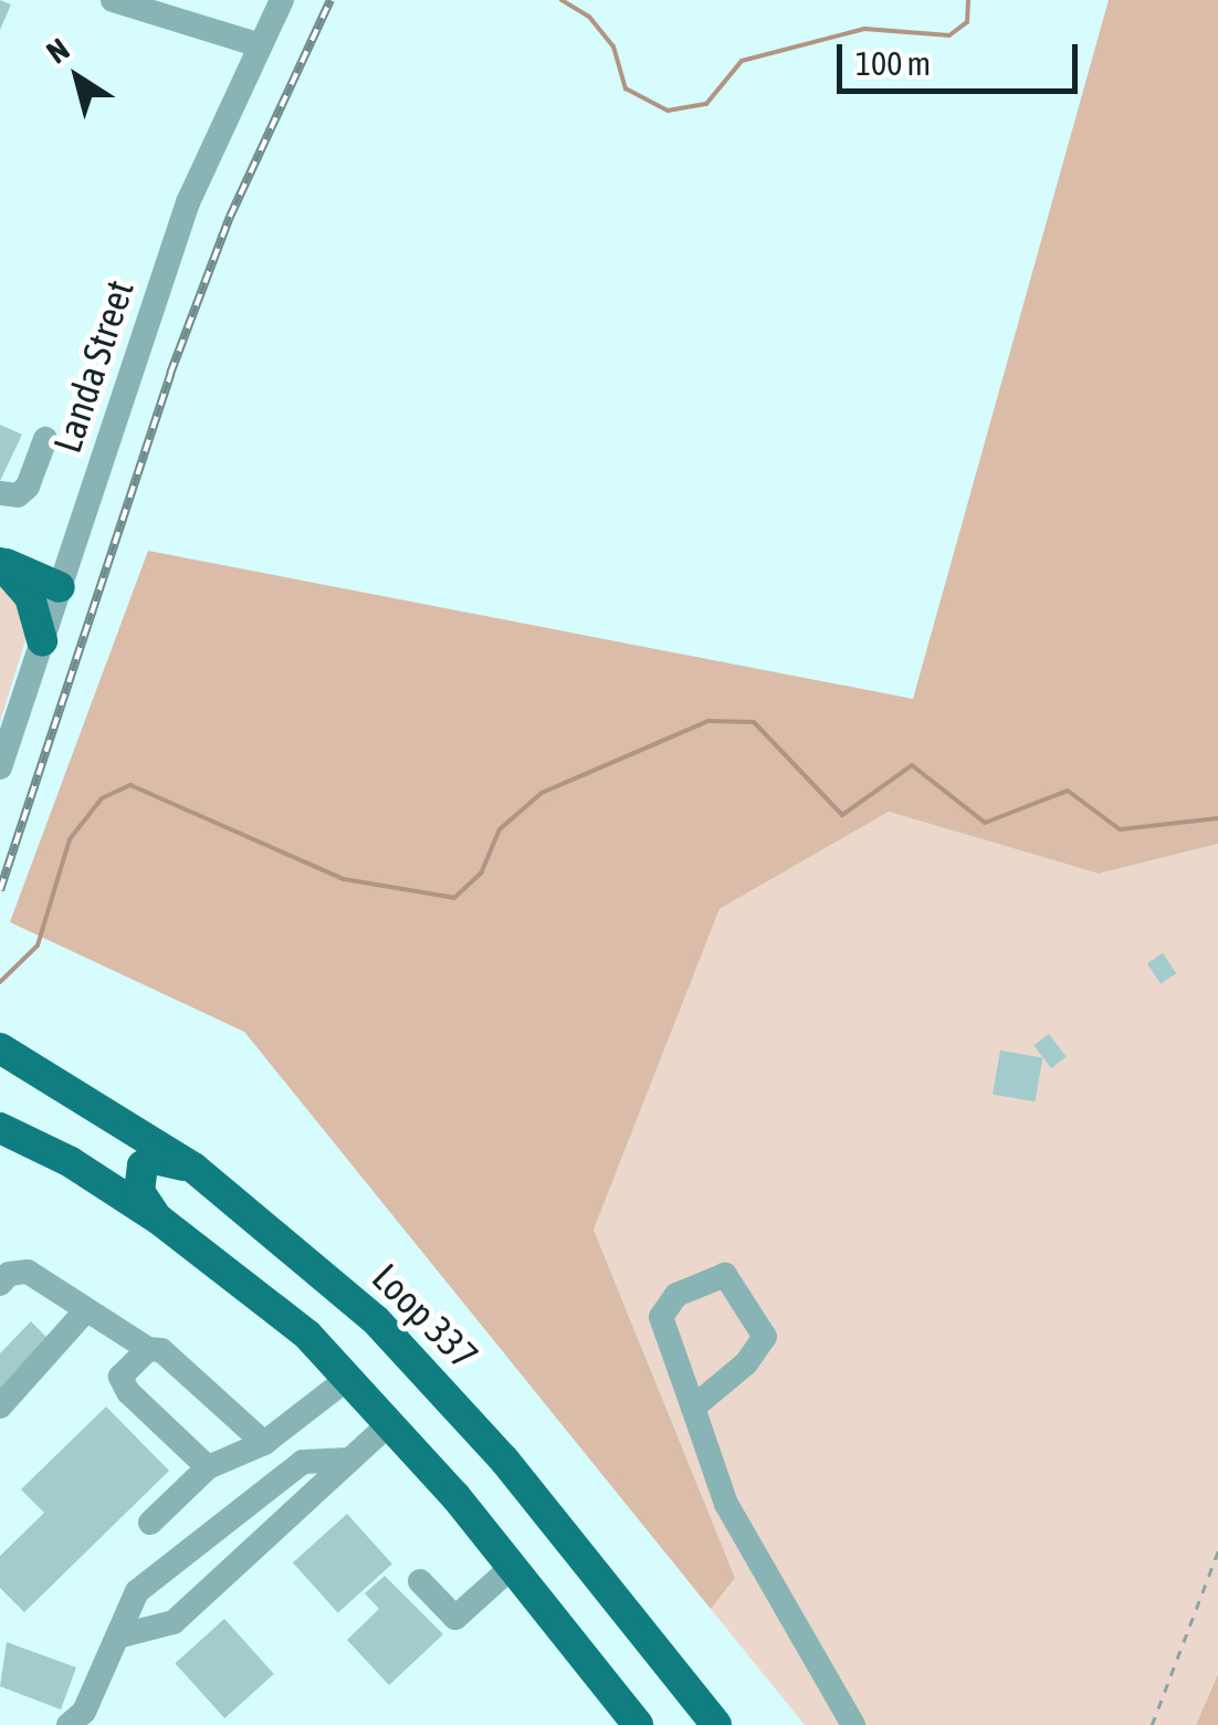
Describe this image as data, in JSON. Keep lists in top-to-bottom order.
{
  "streets": {
    "main road": ["Loop 337"],
    "street": ["Landa Street"]
  },
  "scale_bar": "100 m",
  "north": "top left"
}
